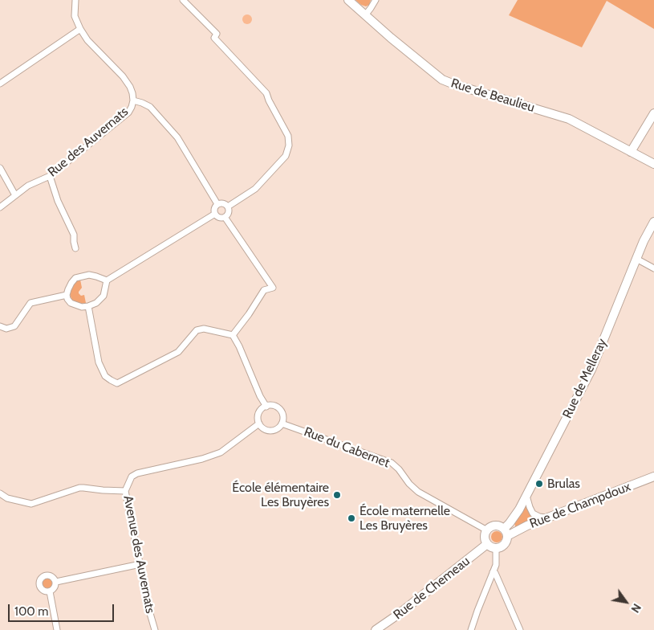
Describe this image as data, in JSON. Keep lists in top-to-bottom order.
{
  "streets": {
    "street": [
      "Rue de Beaulieu",
      "Rue des Auvernats",
      "Rue de Melleray",
      "Rue du Cabernet",
      "Rue de Champdoux",
      "Avenue des Auvernats",
      "Rue de Chemeau"
    ]
  },
  "crossings": [
    ["Rue de Melleray", "Rue du Cabernet"],
    ["Rue de Melleray", "Rue de Champdoux"],
    ["Rue de Melleray", "Rue de Chemeau"],
    ["Rue du Cabernet", "Rue de Champdoux"],
    ["Rue du Cabernet", "Avenue des Auvernats"],
    ["Rue du Cabernet", "Rue de Chemeau"],
    ["Rue de Champdoux", "Rue de Chemeau"]
  ],
  "places": ["Brulas", "École élémentaire Les Bruyères", "École maternelle Les Bruyères"],
  "scale_bar": "100 m",
  "north": "bottom right"
}
